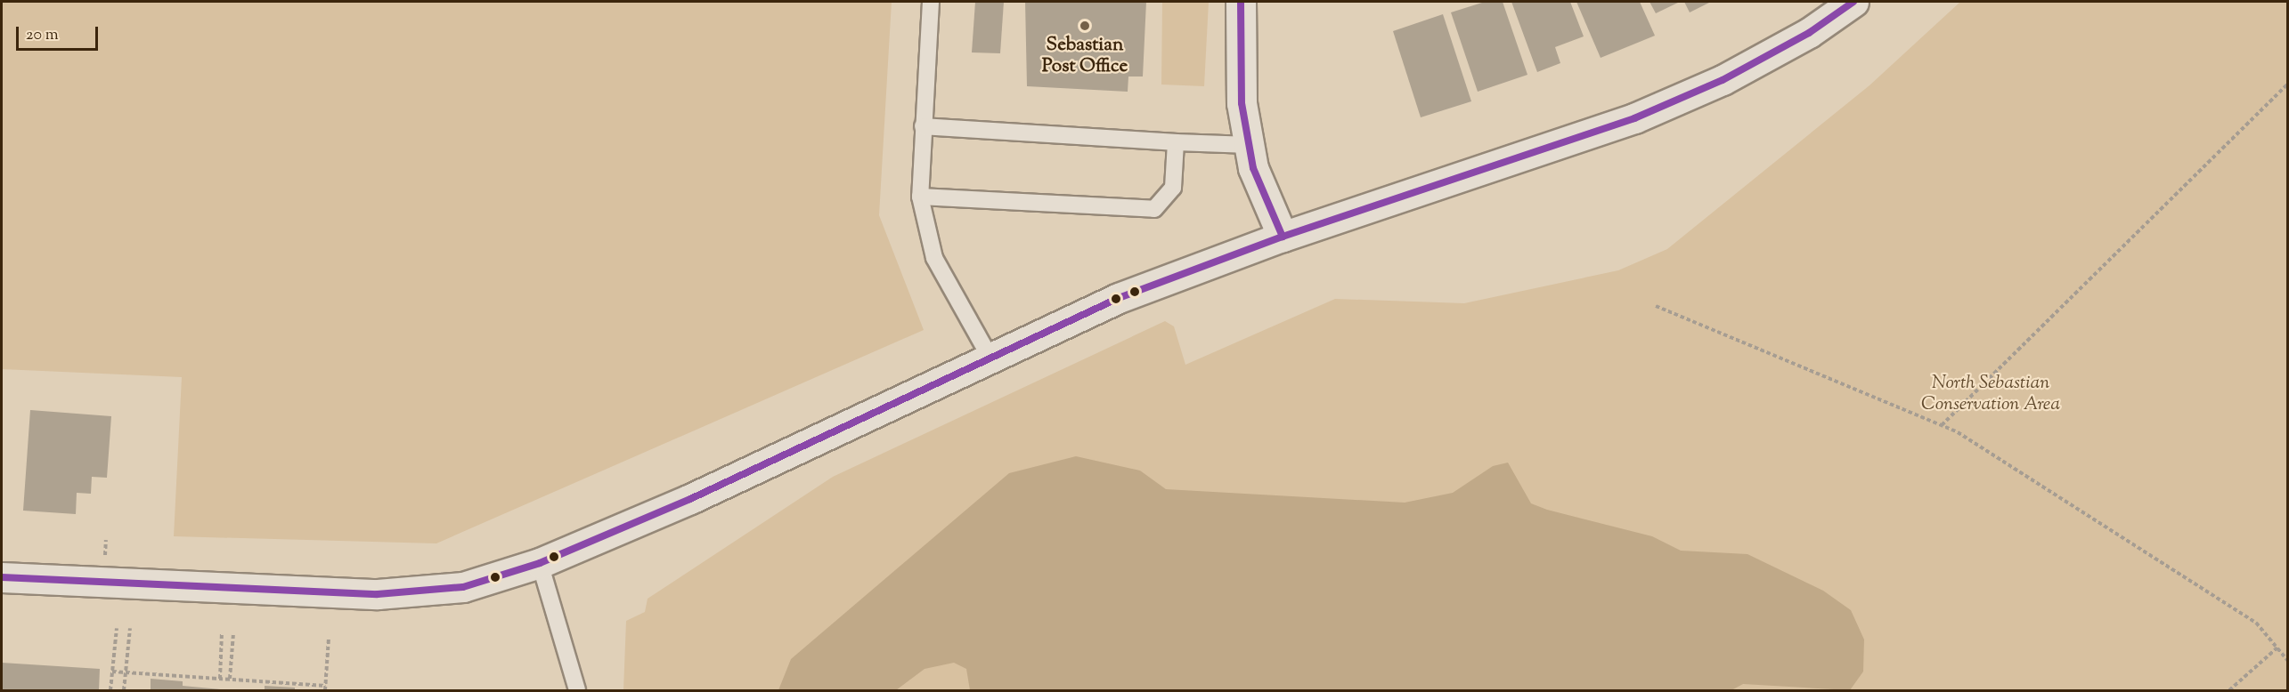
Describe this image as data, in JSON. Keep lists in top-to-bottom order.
{
  "parks": ["North Sebastian Conservation Area"],
  "places": ["Sebastian Post Office"],
  "scale_bar": "20 m"
}
